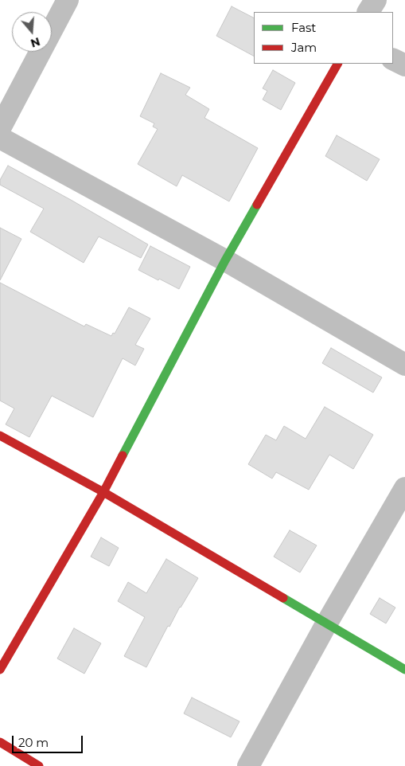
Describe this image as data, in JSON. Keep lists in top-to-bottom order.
{
  "legend": ["Fast", "Jam"],
  "scale_bar": "20 m",
  "north": "bottom"
}
